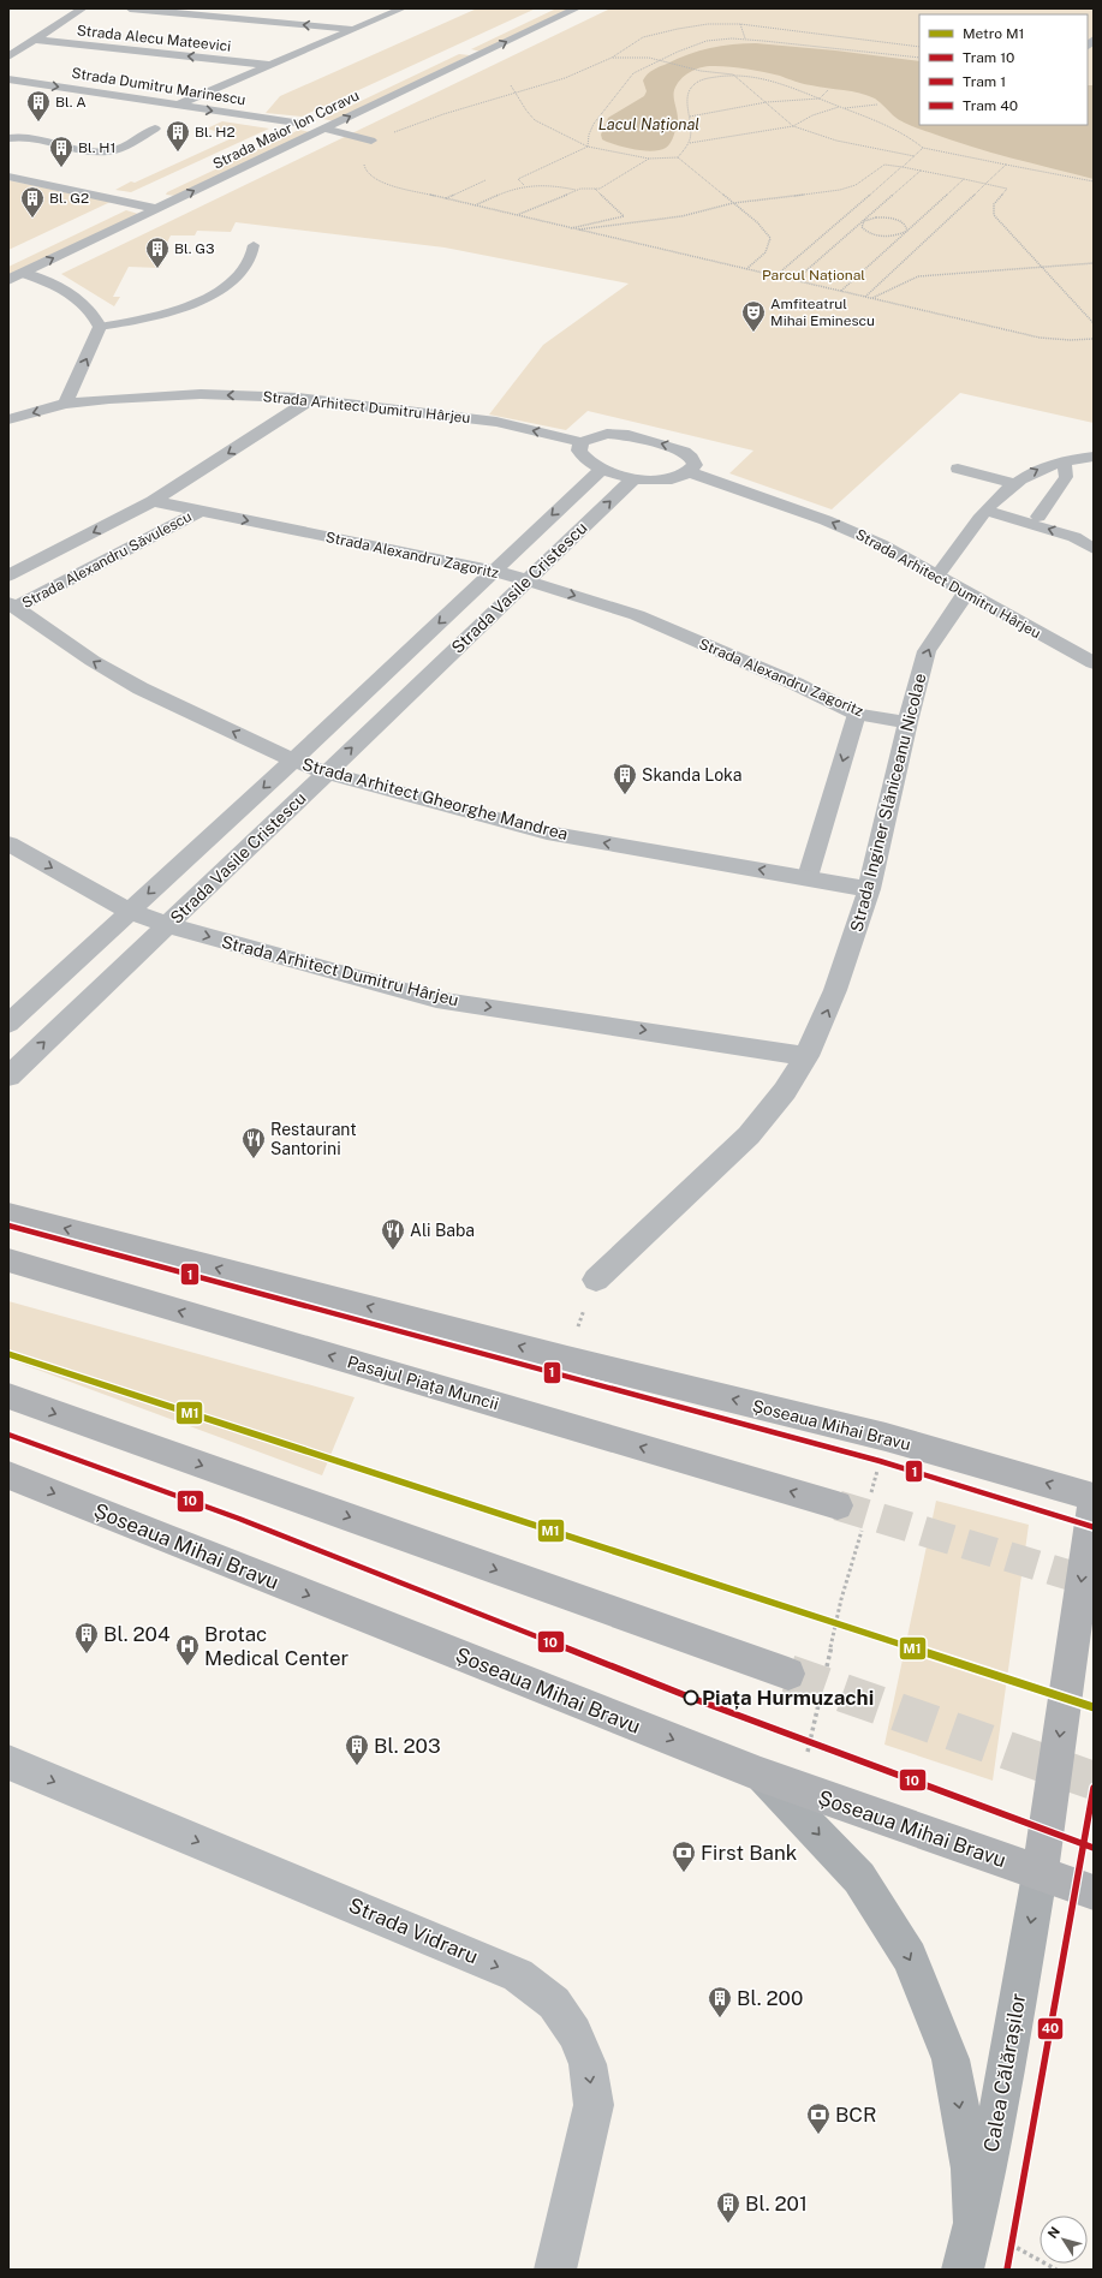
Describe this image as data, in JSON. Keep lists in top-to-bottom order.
{
  "streets": {
    "main road": ["Pasajul Piața Muncii", "Șoseaua Mihai Bravu", "Calea Călărașilor"],
    "street": [
      "Strada Alecu Mateevici",
      "Strada Dumitru Marinescu",
      "Strada Maior Ion Coravu",
      "Strada Arhitect Dumitru Hârjeu",
      "Strada Alexandru Zagoritz",
      "Strada Alexandru Săvulescu",
      "Strada Vasile Cristescu",
      "Strada Arhitect Gheorghe Mandrea",
      "Strada Inginer Slăniceanu Nicolae",
      "Strada Vidraru"
    ]
  },
  "crossings": [
    ["Strada Dumitru Marinescu", "Strada Maior Ion Coravu"],
    ["Strada Arhitect Dumitru Hârjeu", "Strada Alexandru Săvulescu"],
    ["Strada Arhitect Dumitru Hârjeu", "Strada Vasile Cristescu"],
    ["Strada Arhitect Dumitru Hârjeu", "Strada Inginer Slăniceanu Nicolae"],
    ["Strada Alexandru Zagoritz", "Strada Alexandru Săvulescu"],
    ["Strada Alexandru Zagoritz", "Strada Vasile Cristescu"],
    ["Strada Alexandru Zagoritz", "Strada Inginer Slăniceanu Nicolae"],
    ["Strada Alexandru Săvulescu", "Strada Arhitect Gheorghe Mandrea"],
    ["Strada Vasile Cristescu", "Strada Arhitect Gheorghe Mandrea"],
    ["Strada Arhitect Gheorghe Mandrea", "Strada Inginer Slăniceanu Nicolae"],
    ["Șoseaua Mihai Bravu", "Calea Călărașilor"]
  ],
  "one_way": [
    "Strada Alexandru Zagoritz",
    "Strada Arhitect Gheorghe Mandrea",
    "Strada Inginer Slăniceanu Nicolae",
    "Strada Vidraru",
    "Calea Călărașilor"
  ],
  "water": ["Lacul Național"],
  "parks": ["Parcul Național"],
  "places": {
    "building": [
      "Bl. A",
      "Bl. H2",
      "Bl. H1",
      "Bl. G2",
      "Bl. G3",
      "Skanda Loka",
      "Bl. 204",
      "Bl. 203",
      "Bl. 200",
      "Bl. 201"
    ],
    "theatre": ["Amfiteatrul Mihai Eminescu"],
    "restaurant": ["Restaurant Santorini", "Ali Baba"],
    "hospital": ["Brotac Medical Center"],
    "other": ["Piața Hurmuzachi"],
    "bank": ["First Bank", "BCR"]
  },
  "lines": [
    "tram line 1",
    "metro line M1",
    "tram line 10",
    "tram line 40"
  ],
  "legend": [
    "Metro M1",
    "Tram 10",
    "Tram 1",
    "Tram 40"
  ],
  "north": "top left"
}
